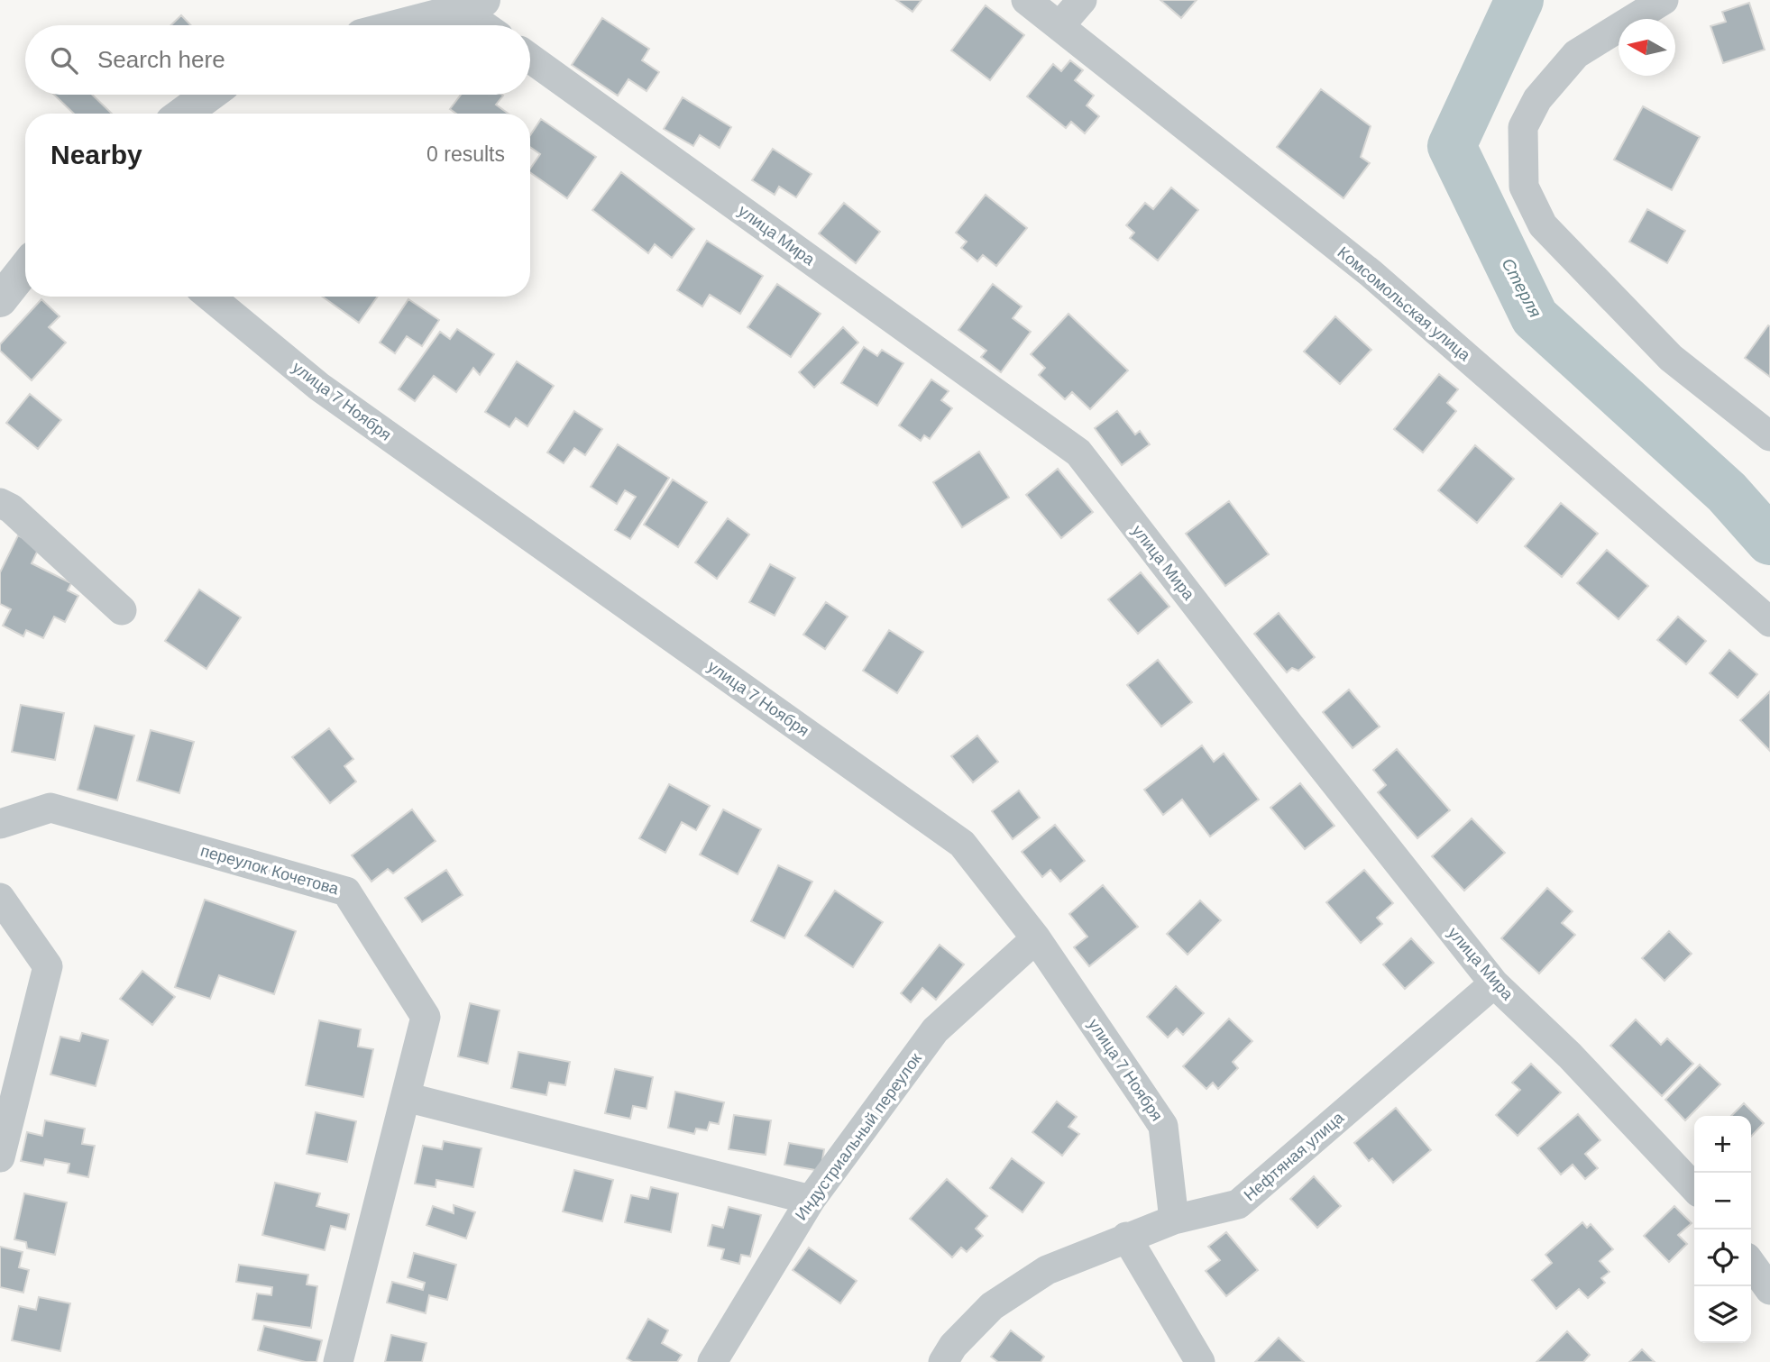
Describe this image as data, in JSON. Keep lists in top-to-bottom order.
{
  "streets": {
    "street": [
      "улица Мира",
      "Комсомольская улица",
      "улица 7 Ноября",
      "переулок Кочетова",
      "Индустриальный переулок",
      "Нефтяная улица"
    ]
  },
  "crossings": [
    ["улица Мира", "Нефтяная улица"],
    ["улица 7 Ноября", "Индустриальный переулок"],
    ["улица 7 Ноября", "Нефтяная улица"]
  ],
  "water": ["Стерля"],
  "north": "left",
  "page": {
    "search": "Search here",
    "heading": ["Nearby", "0 results"],
    "map_buttons": ["+", "−"]
  }
}
